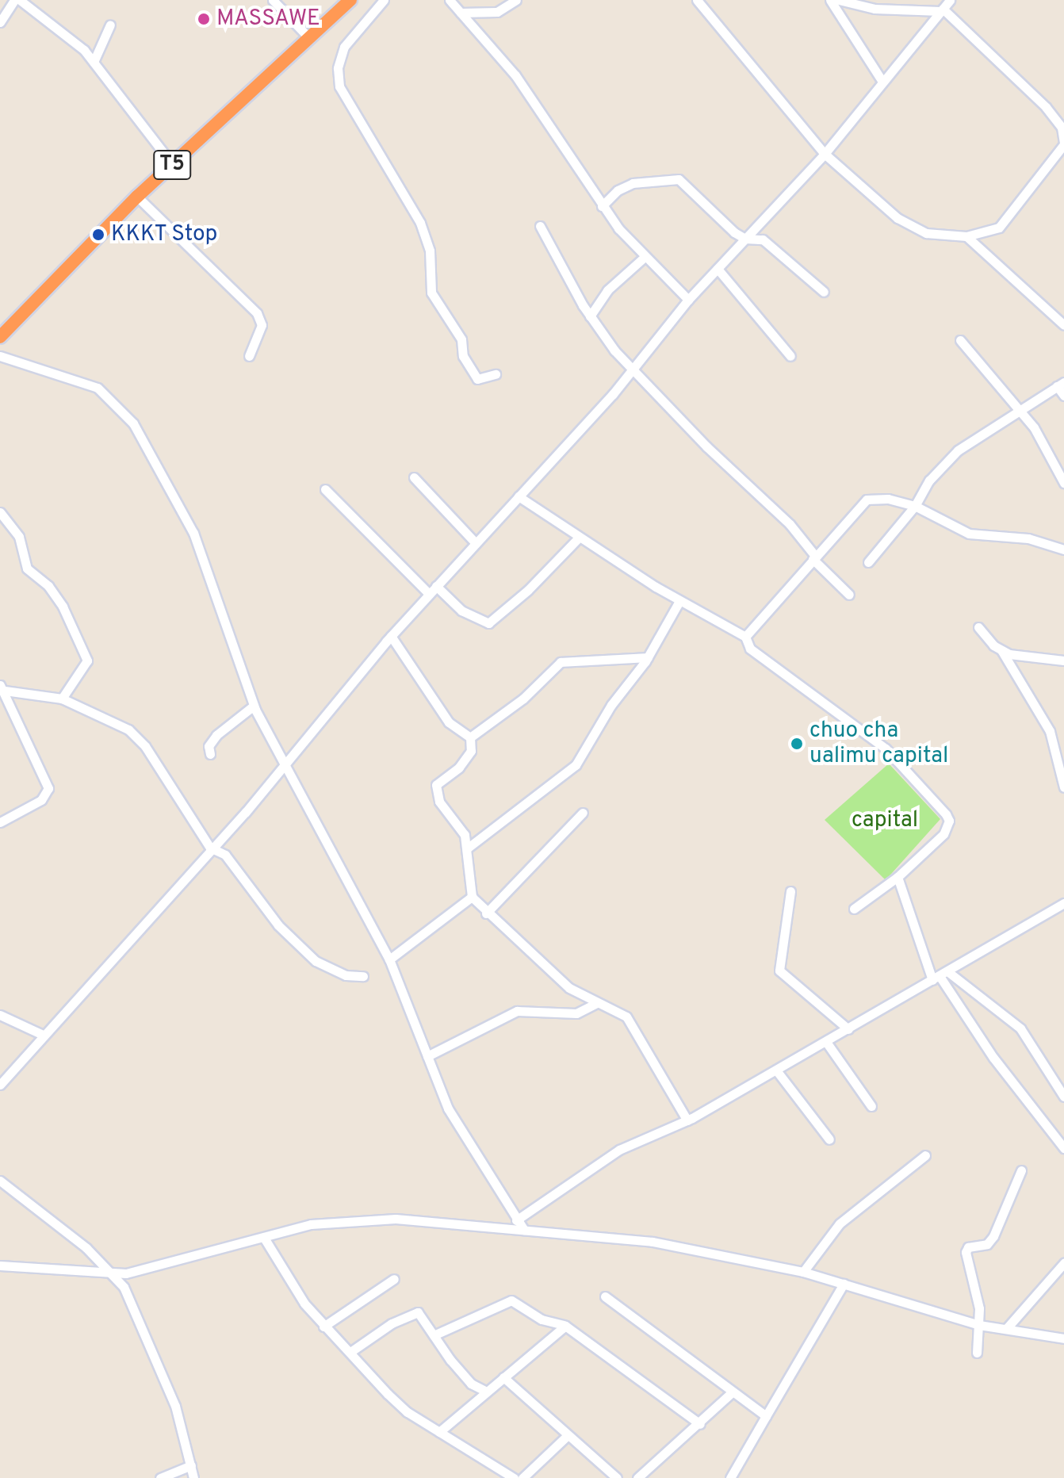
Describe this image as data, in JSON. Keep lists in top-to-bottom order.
{
  "streets": {
    "highway": ["T5"]
  },
  "parks": ["capital"],
  "places": ["MASSAWE", "KKKT Stop", "chuo cha ualimu capital"]
}
